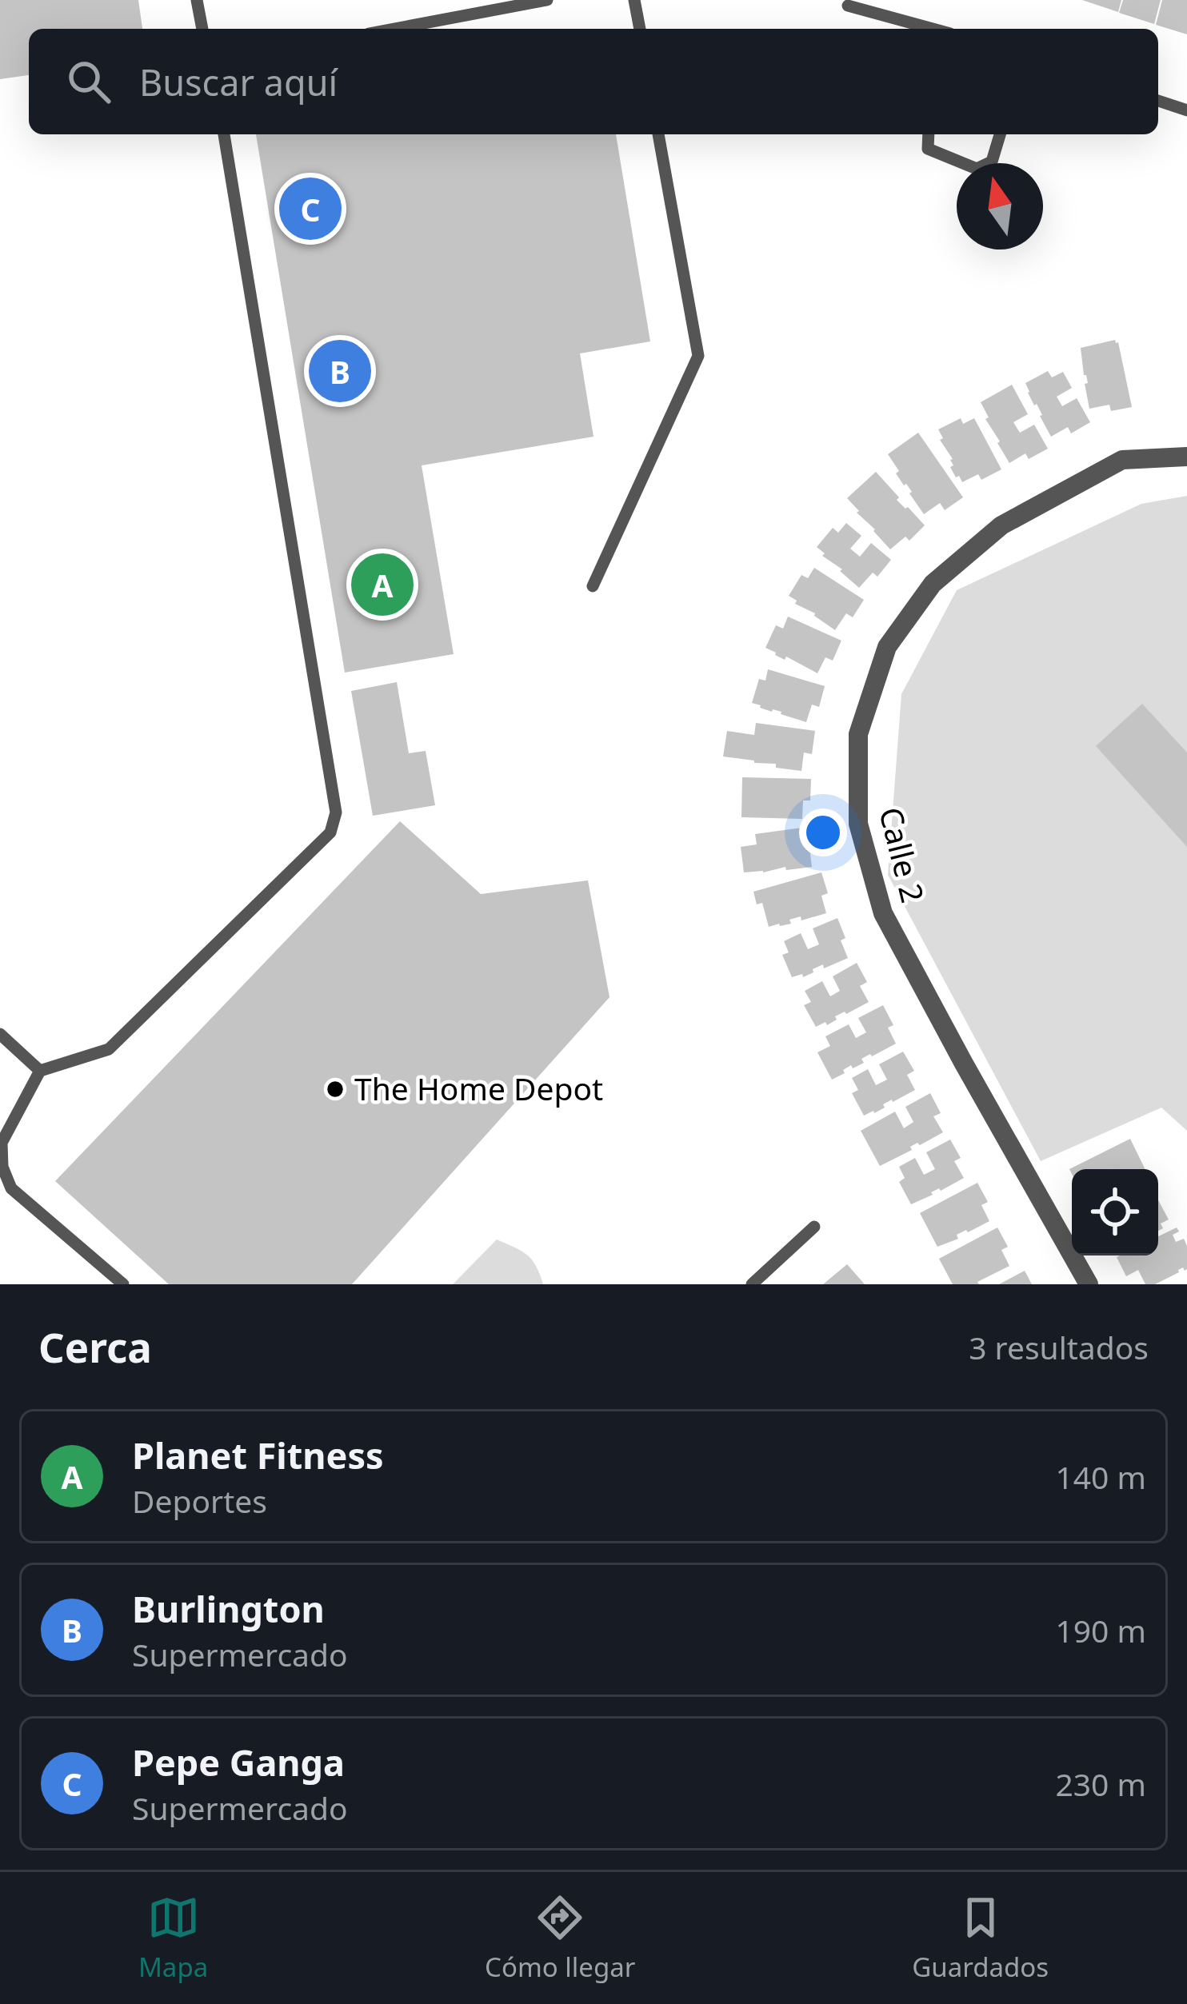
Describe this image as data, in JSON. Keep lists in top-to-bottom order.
{
  "streets": {
    "street": ["Calle 2"]
  },
  "places": ["The Home Depot"],
  "north": "top",
  "page": {
    "search": "Buscar aquí",
    "pins": ["C", "B", "A"],
    "heading": ["Cerca", "3 resultados"],
    "list": [
      {
        "mark": "A",
        "name": "Planet Fitness",
        "note": "Deportes",
        "value": "140 m"
      },
      {
        "mark": "B",
        "name": "Burlington",
        "note": "Supermercado",
        "value": "190 m"
      },
      {
        "mark": "C",
        "name": "Pepe Ganga",
        "note": "Supermercado",
        "value": "230 m"
      }
    ],
    "nav": ["Mapa", "Cómo llegar", "Guardados"]
  }
}
